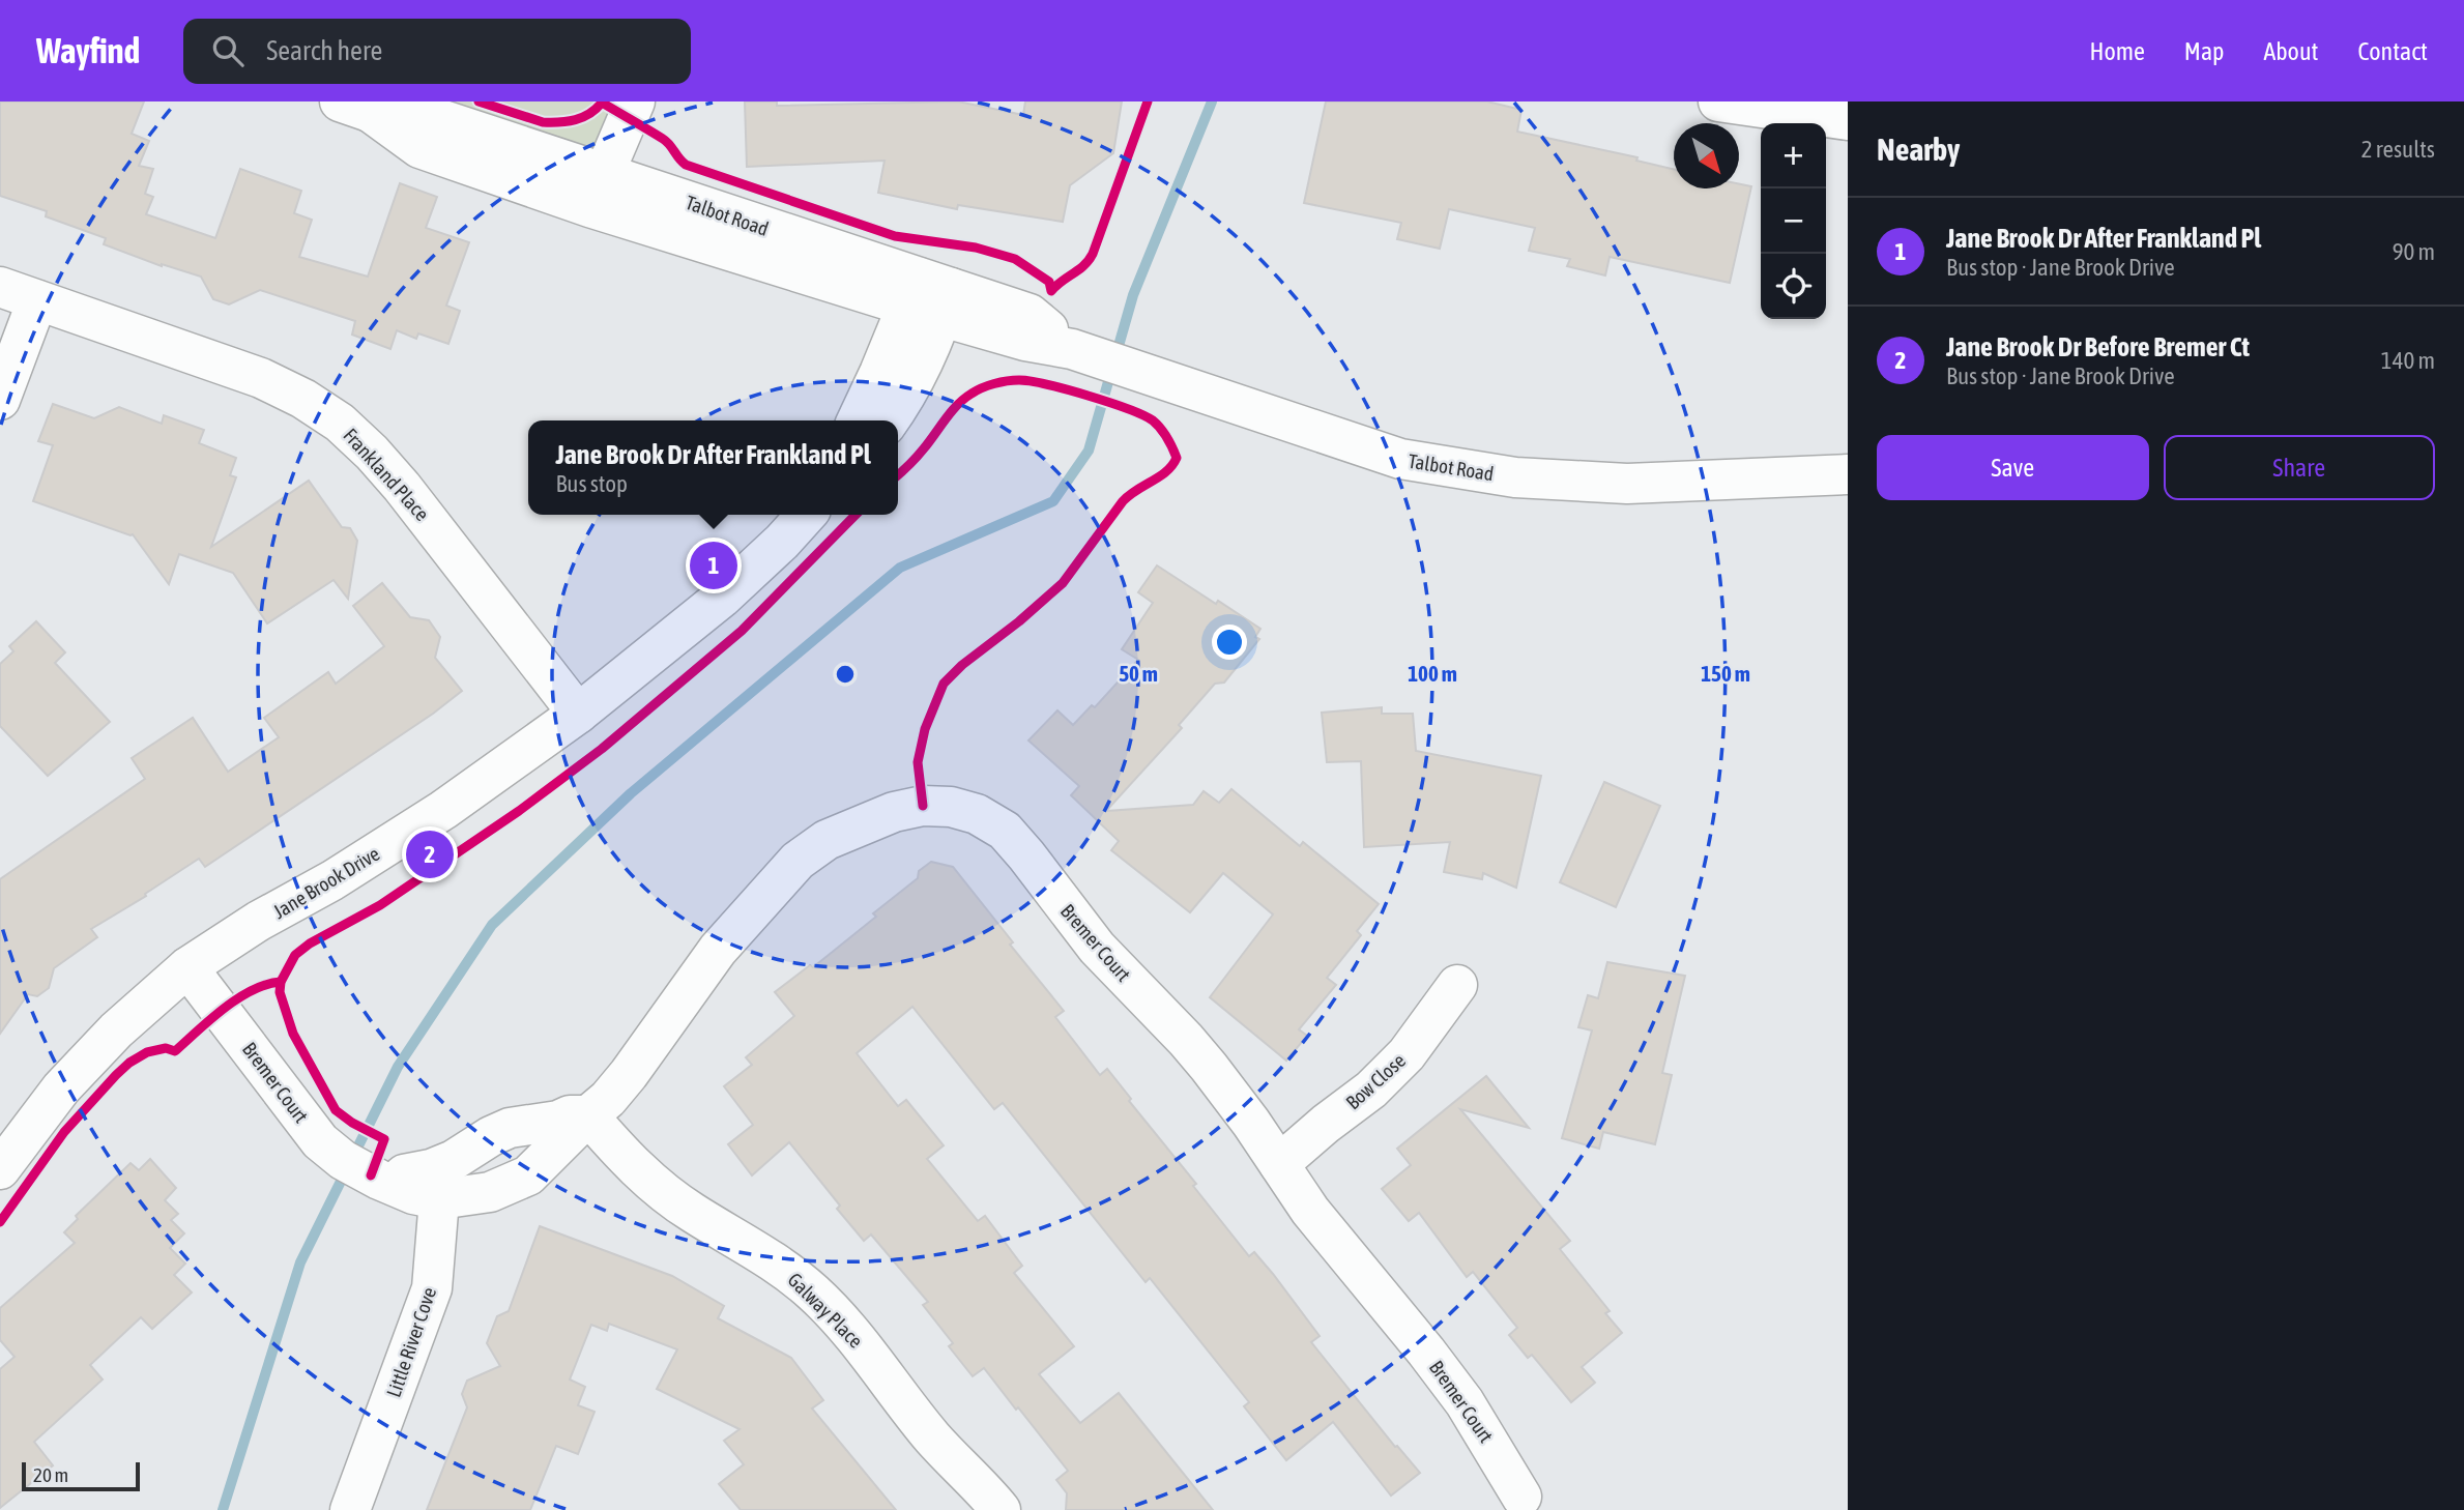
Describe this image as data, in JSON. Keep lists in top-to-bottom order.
{
  "streets": {
    "street": [
      "Talbot Road",
      "Frankland Place",
      "Jane Brook Drive",
      "Bremer Court",
      "Bow Close",
      "Galway Place",
      "Little River Cove"
    ]
  },
  "crossings": [
    ["Frankland Place", "Jane Brook Drive"],
    ["Jane Brook Drive", "Bremer Court"],
    ["Bremer Court", "Bow Close"],
    ["Bremer Court", "Galway Place"],
    ["Bremer Court", "Little River Cove"]
  ],
  "scale_bar": "20 m",
  "north": "bottom right",
  "page": {
    "header": "Wayfind",
    "search": "Search here",
    "nav": [
      "Home",
      "Map",
      "About",
      "Contact"
    ],
    "heading": ["Nearby", "2 results"],
    "map_buttons": ["+", "−"],
    "list": [
      {
        "mark": "1",
        "name": "Jane Brook Dr After Frankland Pl",
        "note": "Bus stop · Jane Brook Drive",
        "value": "90 m"
      },
      {
        "mark": "2",
        "name": "Jane Brook Dr Before Bremer Ct",
        "note": "Bus stop · Jane Brook Drive",
        "value": "140 m"
      }
    ],
    "buttons": ["Save", "Share"],
    "popup": ["Jane Brook Dr After Frankland Pl", "Bus stop"],
    "pins": ["1", "2"],
    "scale": "20 m"
  },
  "rings": ["50 m", "100 m", "150 m"]
}
